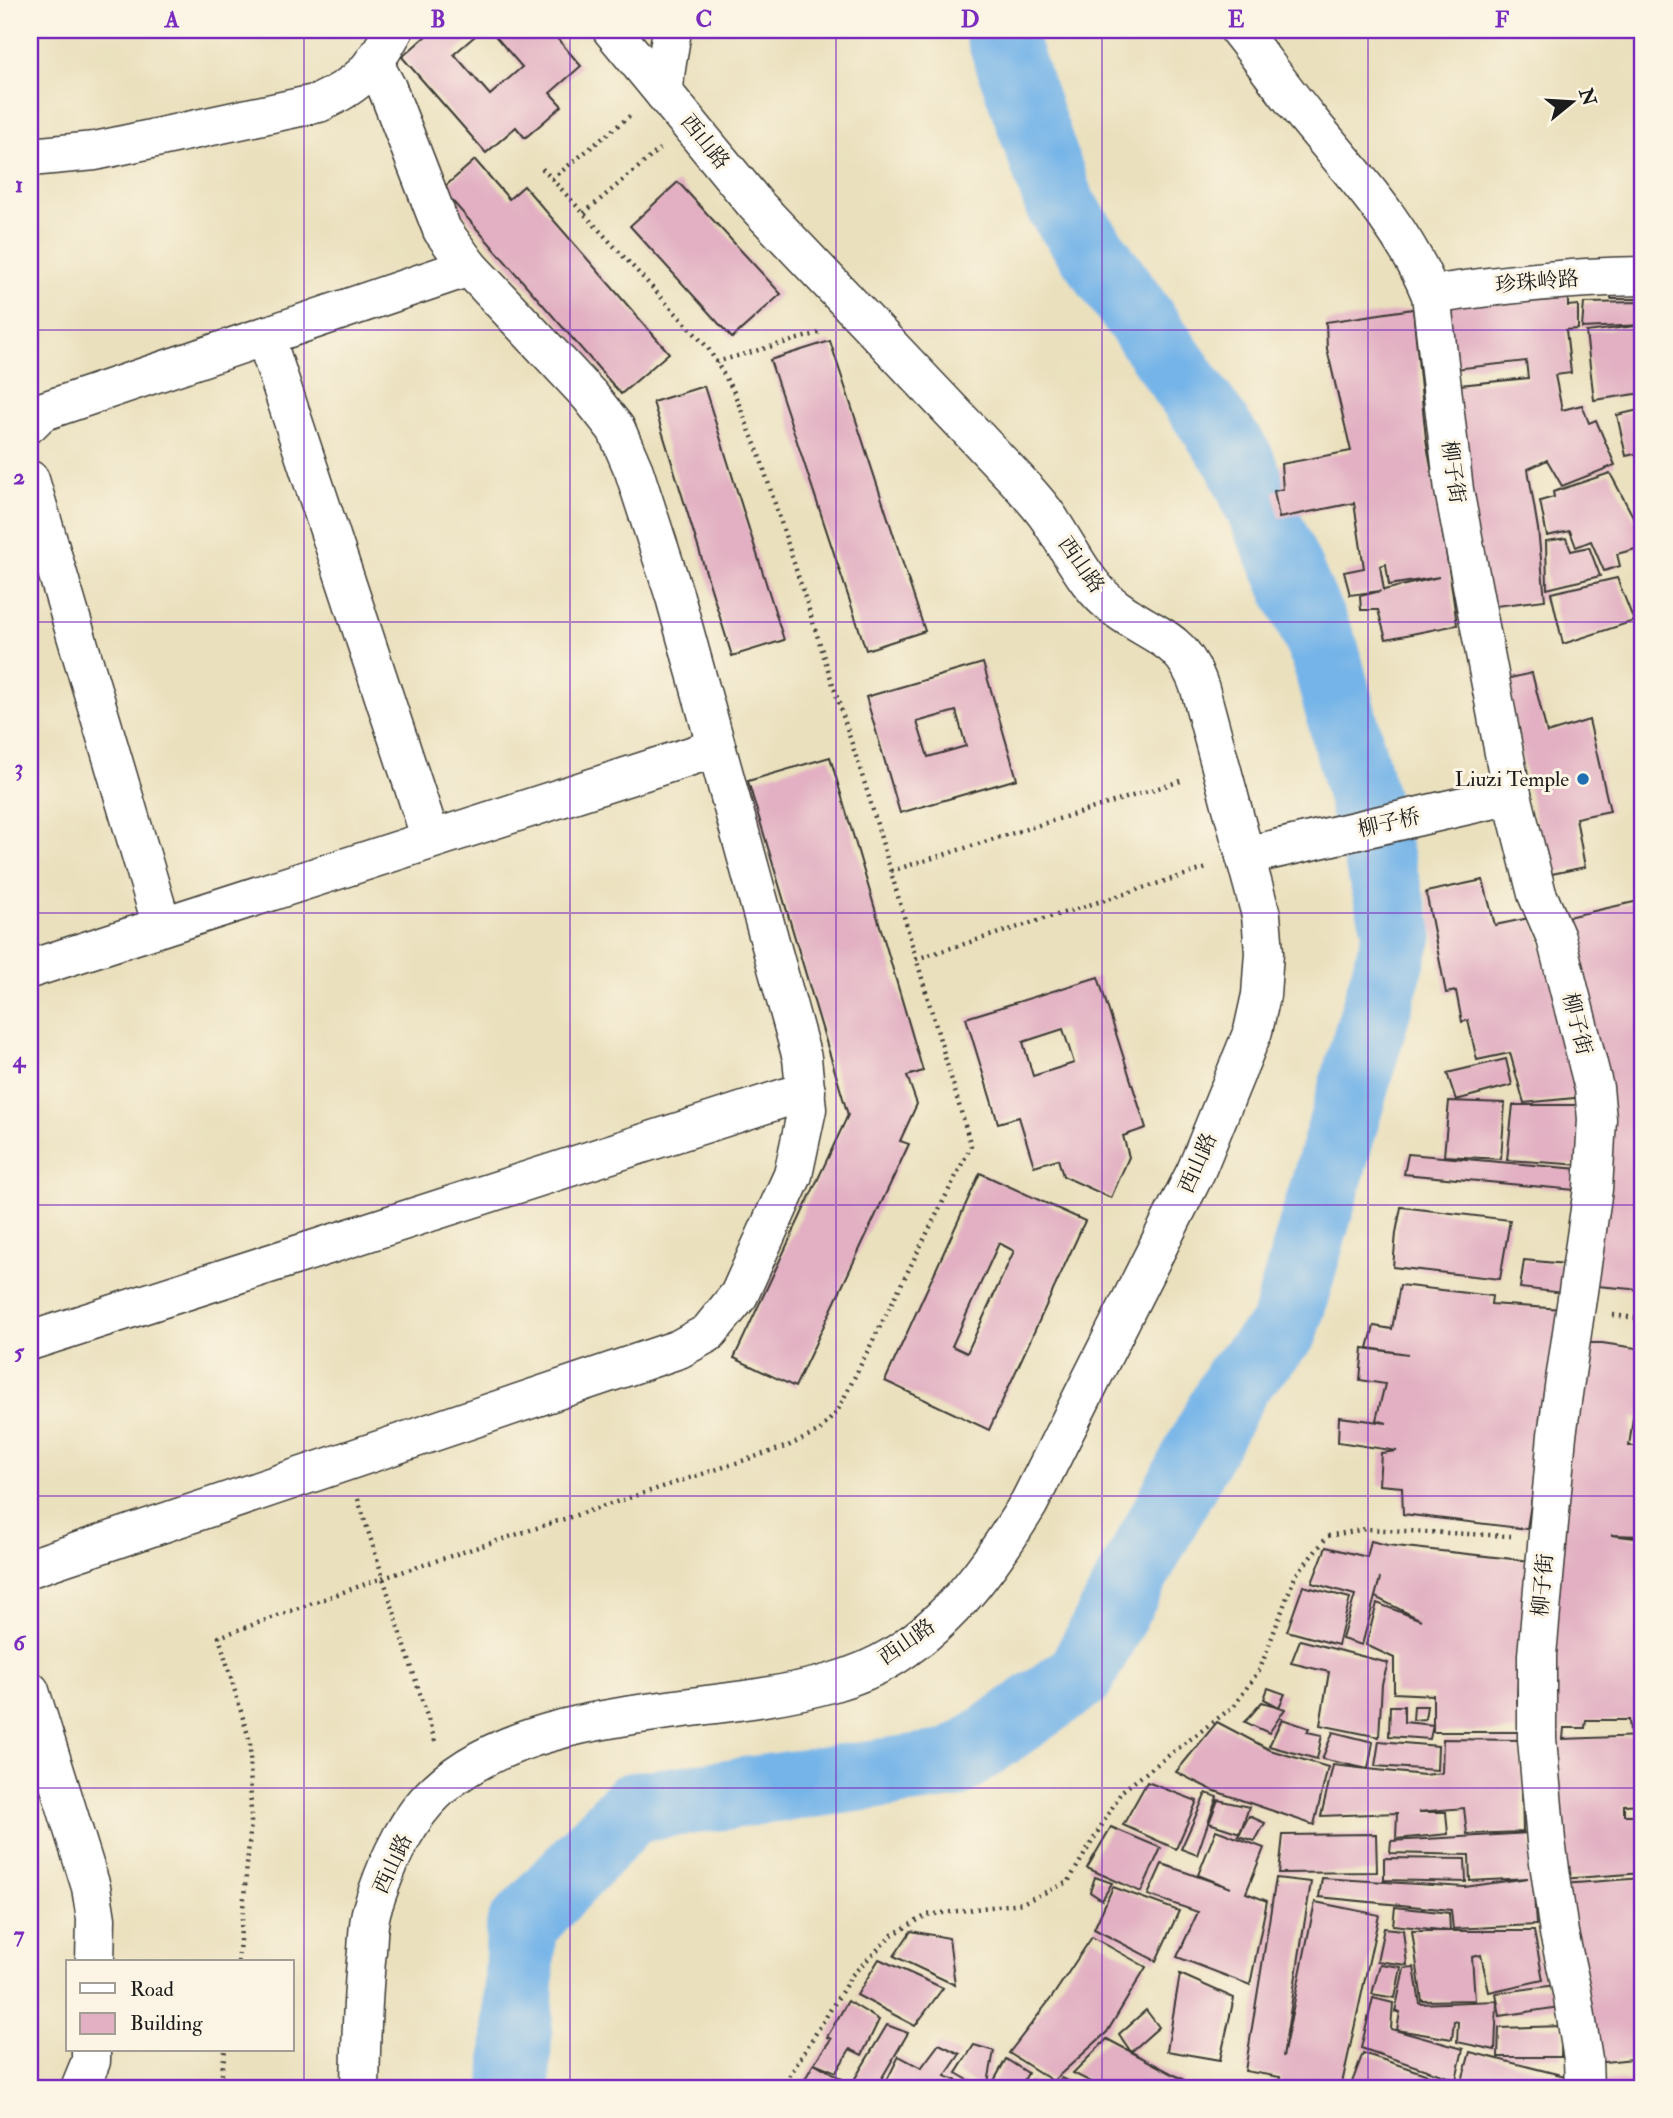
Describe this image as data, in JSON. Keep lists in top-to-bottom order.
{
  "streets": {
    "street": [
      "西山路",
      "珍珠岭路",
      "柳子街",
      "柳子桥"
    ]
  },
  "crossings": [
    ["西山路", "柳子桥"],
    ["珍珠岭路", "柳子街"],
    ["柳子街", "柳子桥"]
  ],
  "places": ["Liuzi Temple"],
  "legend": ["Road", "Building"],
  "north": "right",
  "grid": {
    "columns": [
      "A",
      "B",
      "C",
      "D",
      "E",
      "F"
    ],
    "rows": [
      "1",
      "2",
      "3",
      "4",
      "5",
      "6",
      "7"
    ]
  }
}
